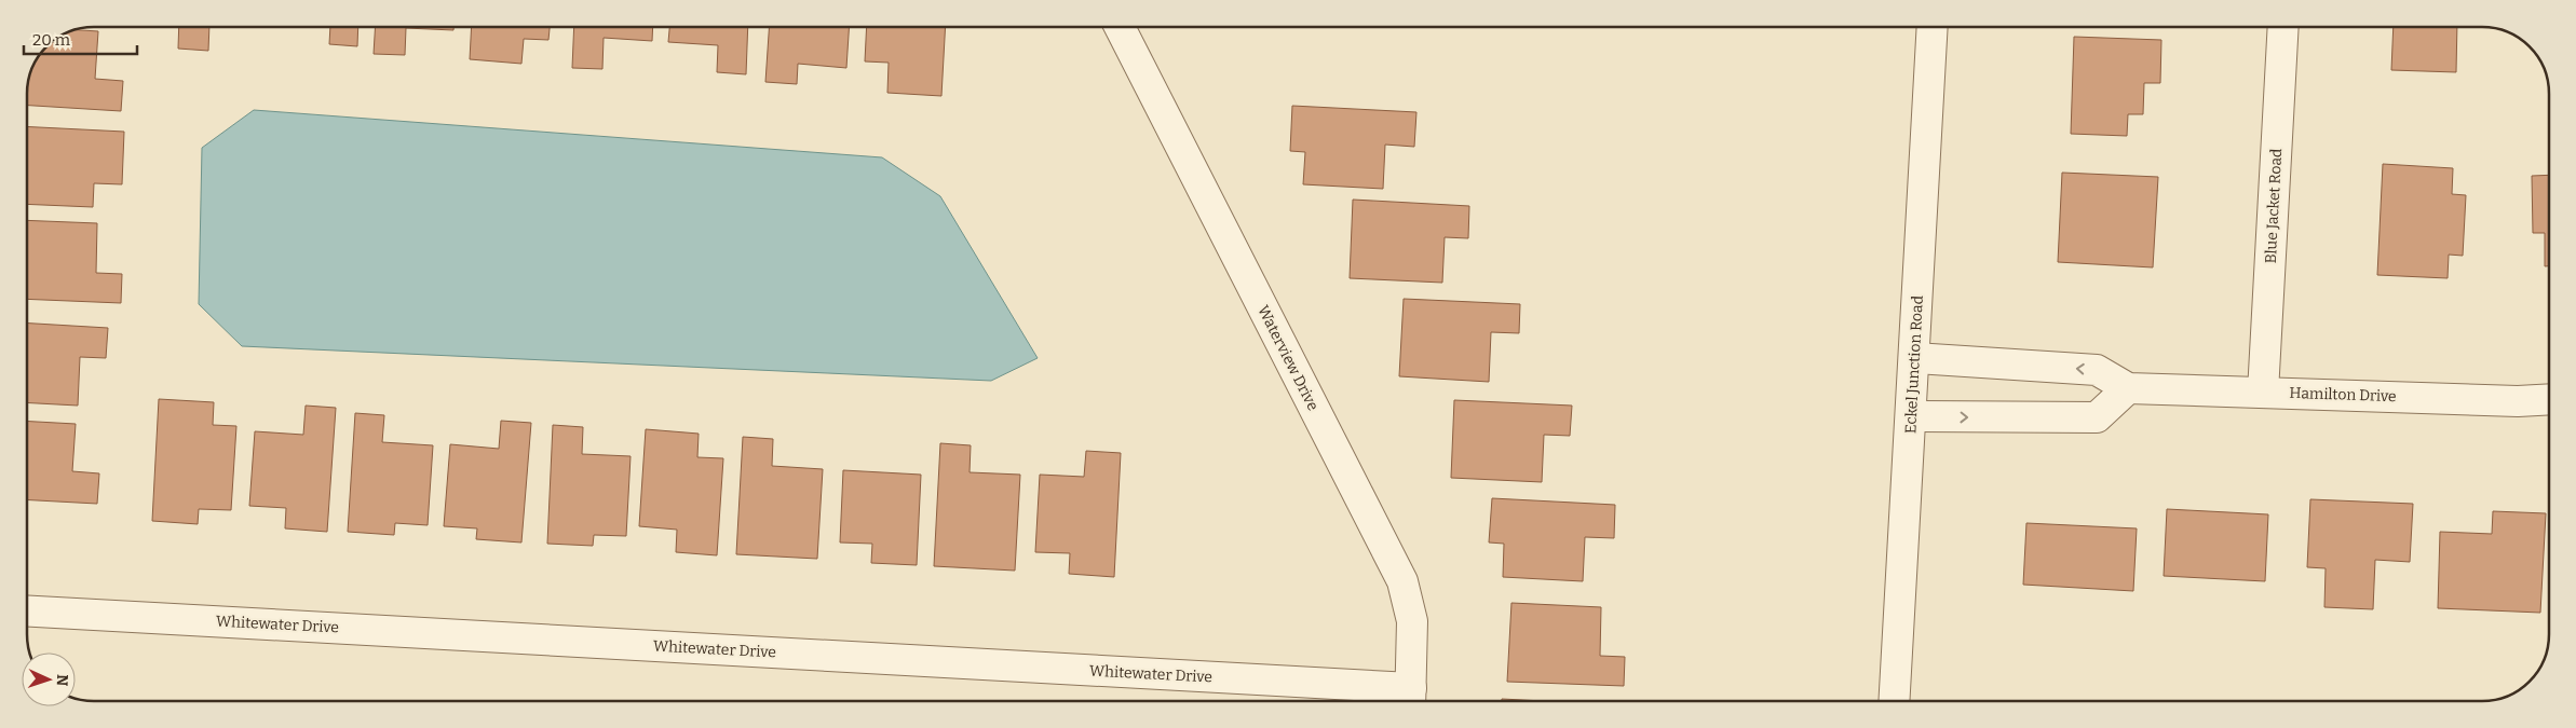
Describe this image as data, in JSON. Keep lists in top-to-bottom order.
{
  "streets": {
    "street": [
      "Blue Jacket Road",
      "Waterview Drive",
      "Eckel Junction Road",
      "Hamilton Drive",
      "Whitewater Drive"
    ]
  },
  "crossings": [
    ["Blue Jacket Road", "Hamilton Drive"],
    ["Waterview Drive", "Whitewater Drive"],
    ["Eckel Junction Road", "Hamilton Drive"]
  ],
  "scale_bar": "20 m",
  "north": "right"
}
